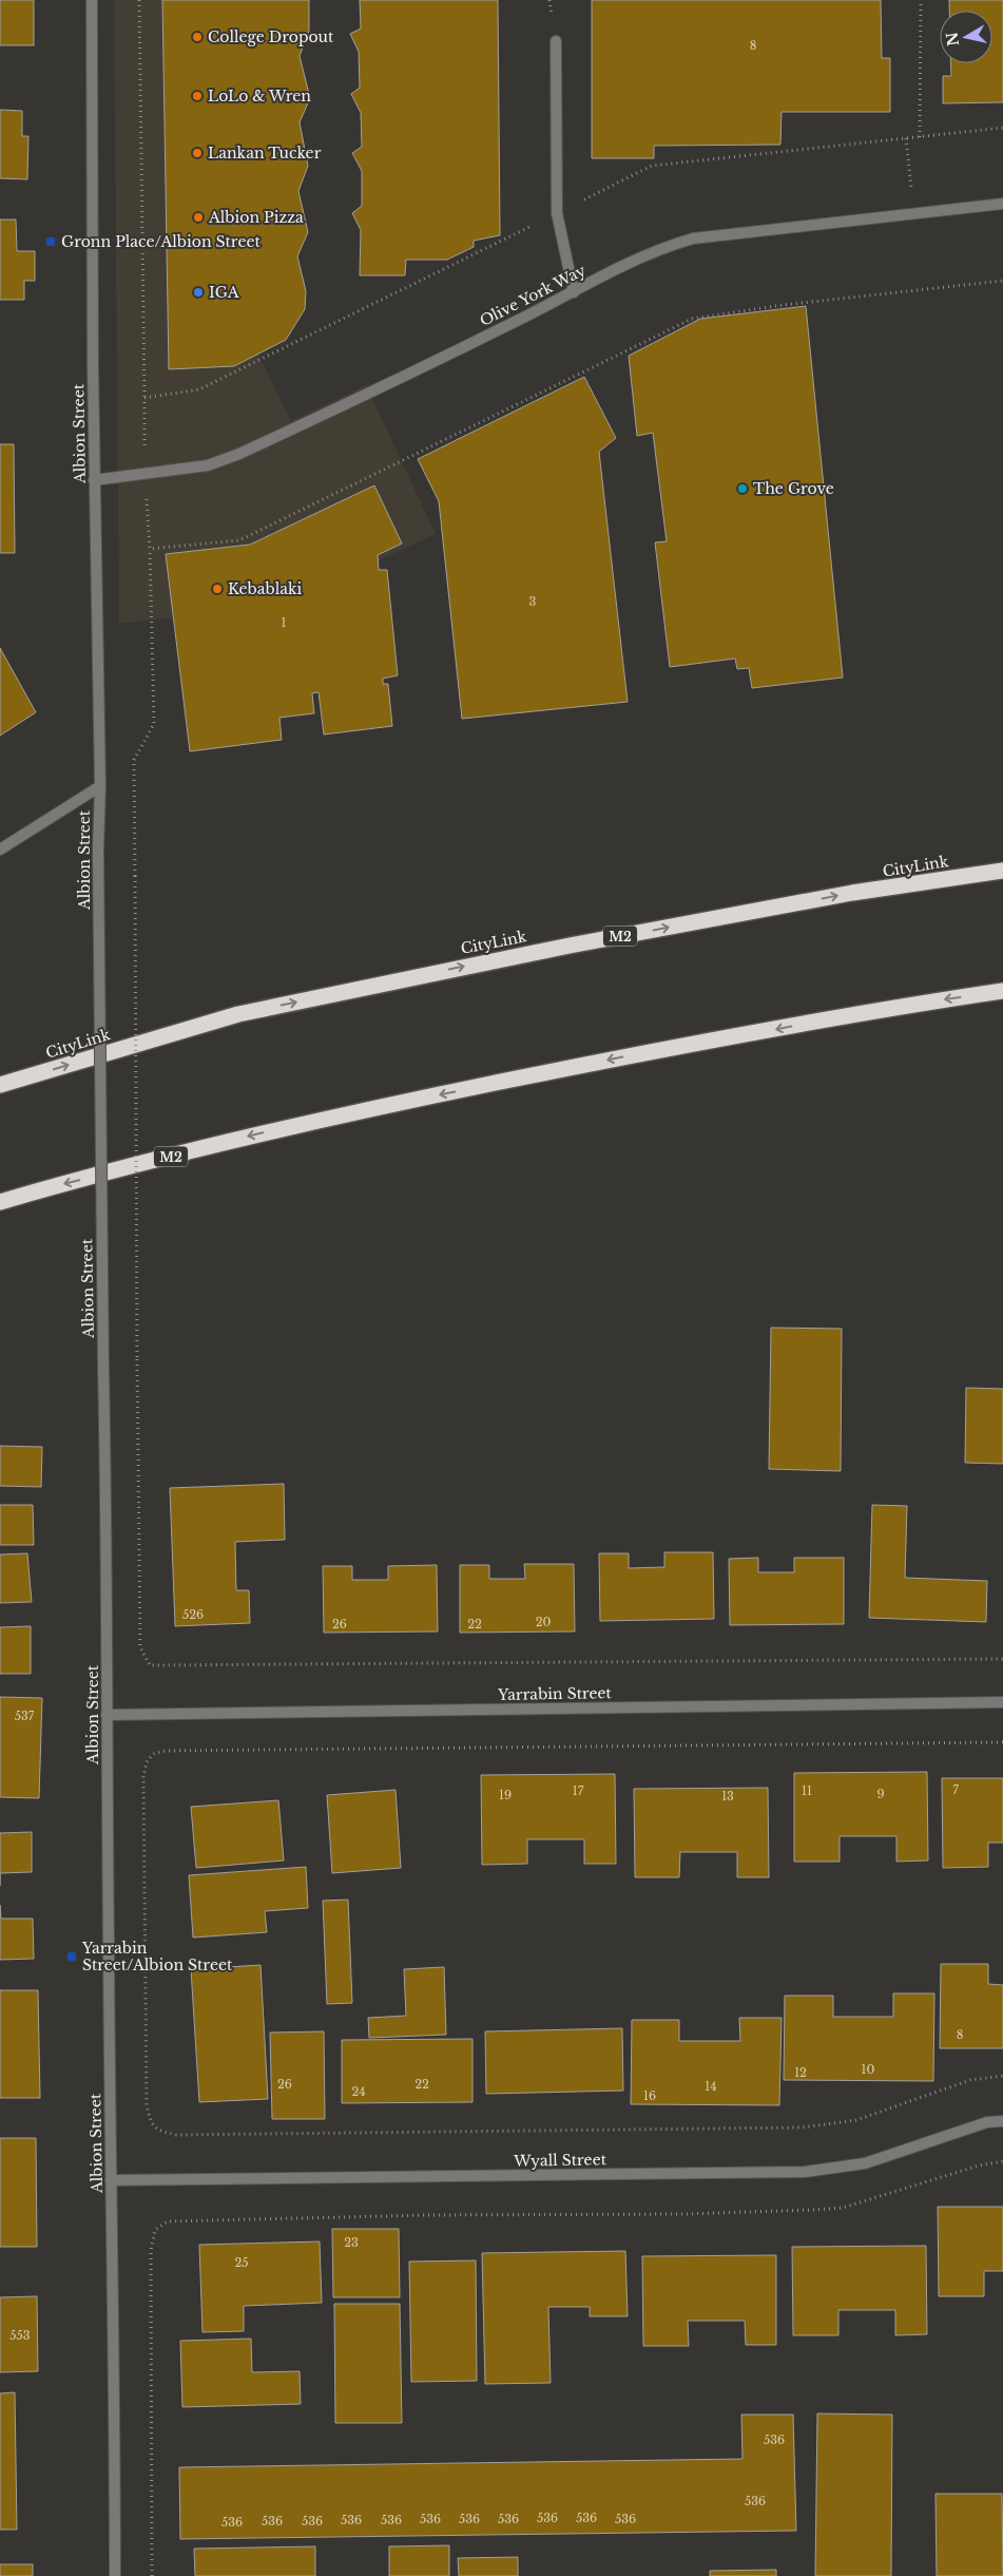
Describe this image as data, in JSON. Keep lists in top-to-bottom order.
{
  "streets": {
    "highway": ["CityLink", "M2"],
    "street": [
      "Olive York Way",
      "Albion Street",
      "Yarrabin Street",
      "Wyall Street"
    ]
  },
  "crossings": [
    ["Olive York Way", "Albion Street"],
    ["Albion Street", "Yarrabin Street"],
    ["Albion Street", "Wyall Street"]
  ],
  "places": {
    "other": [
      "College Dropout",
      "LoLo & Wren",
      "Lankan Tucker",
      "Albion Pizza",
      "IGA",
      "The Grove",
      "Kebablaki"
    ],
    "transit": ["Gronn Place/Albion Street", "Yarrabin Street/Albion Street"]
  },
  "house_numbers": [
    "8",
    "3",
    "1",
    "526",
    "20",
    "26",
    "22",
    "537",
    "7",
    "17",
    "11",
    "9",
    "19",
    "13",
    "8",
    "10",
    "12",
    "26",
    "22",
    "14",
    "24",
    "16",
    "23",
    "25",
    "553",
    "536",
    "536",
    "536",
    "536",
    "536",
    "536",
    "536",
    "536",
    "536",
    "536",
    "536",
    "536",
    "536"
  ],
  "north": "left"
}
